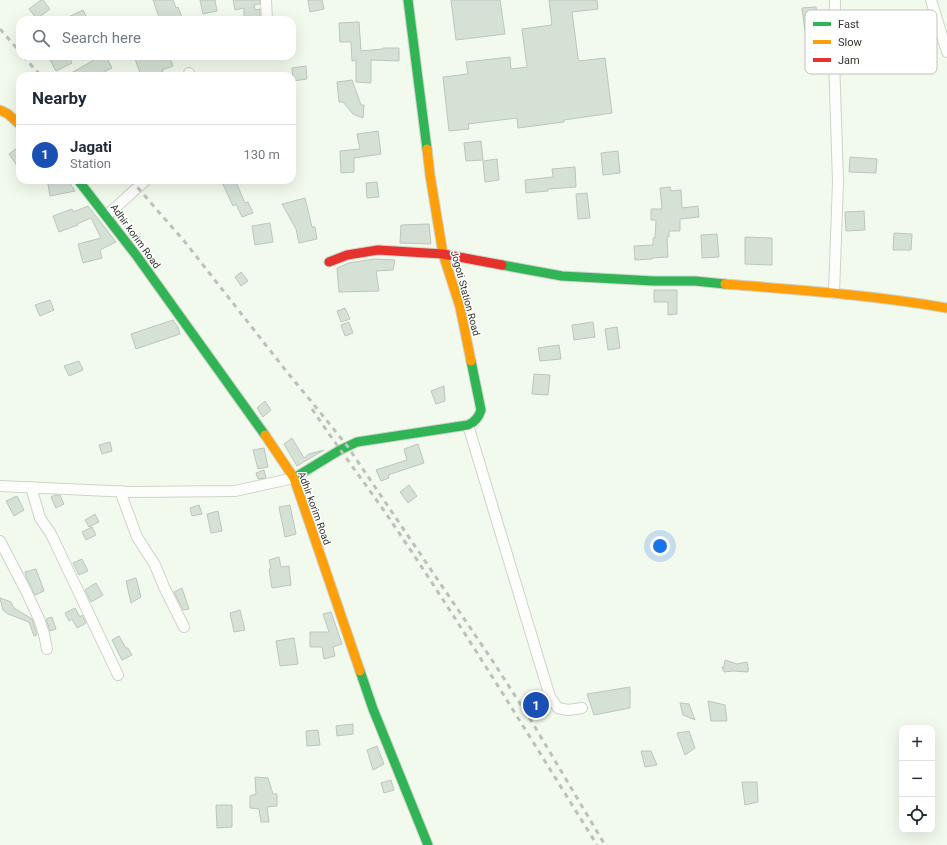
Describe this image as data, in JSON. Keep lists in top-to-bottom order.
{
  "streets": {
    "street": ["Adhir korim Road", "Jogoti Station Road"]
  },
  "legend": ["Fast", "Slow", "Jam"],
  "page": {
    "search": "Search here",
    "heading": "Nearby",
    "list": [
      {
        "mark": "1",
        "name": "Jagati",
        "note": "Station",
        "value": "130 m"
      }
    ],
    "pins": "1",
    "map_buttons": ["+", "−"]
  }
}
